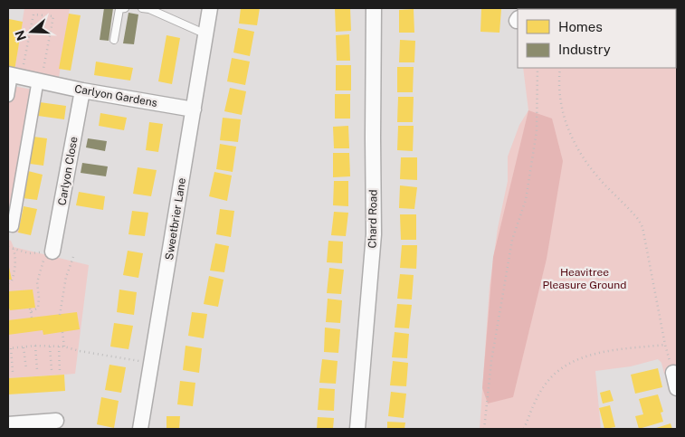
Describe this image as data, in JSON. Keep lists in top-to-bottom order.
{
  "streets": {
    "street": [
      "Carlyon Gardens",
      "Carlyon Close",
      "Sweetbrier Lane",
      "Chard Road"
    ]
  },
  "crossings": [
    ["Carlyon Gardens", "Carlyon Close"],
    ["Carlyon Gardens", "Sweetbrier Lane"]
  ],
  "parks": ["Heavitree Pleasure Ground"],
  "legend": ["Homes", "Industry"],
  "north": "left"
}
